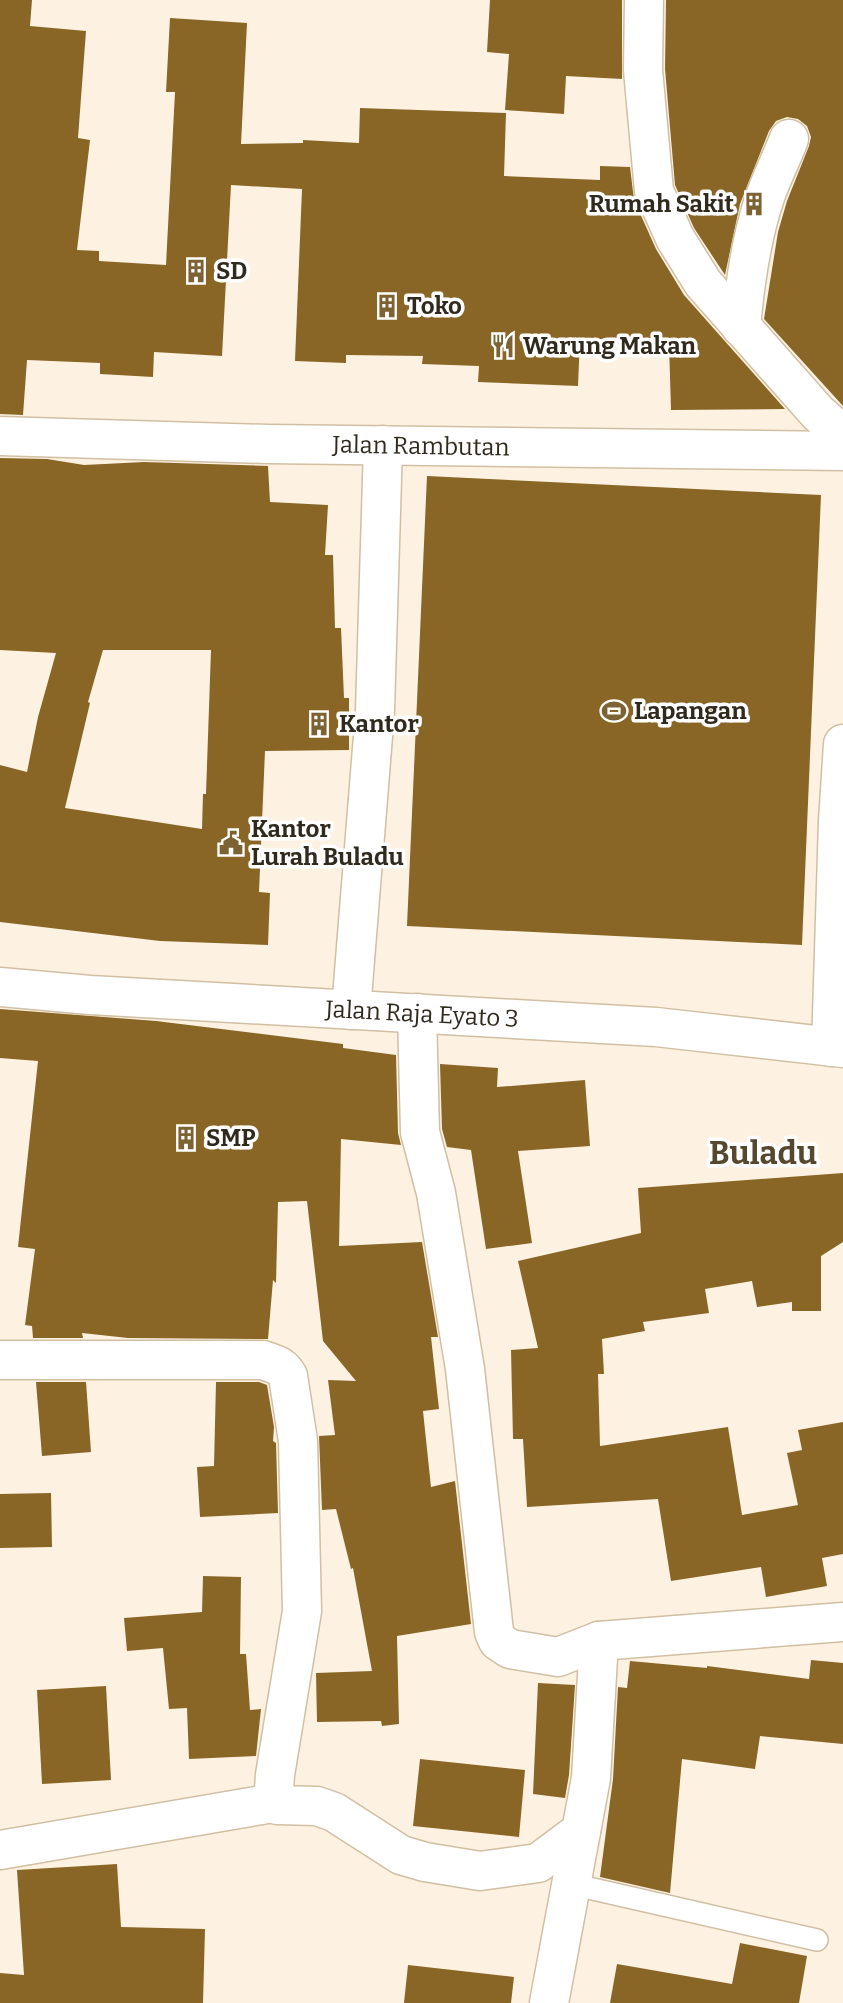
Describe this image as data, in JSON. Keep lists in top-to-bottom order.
{
  "streets": {
    "street": ["Jalan Rambutan", "Jalan Raja Eyato 3"]
  },
  "districts": ["Buladu"],
  "places": {
    "building": [
      "Rumah Sakit",
      "SD",
      "Toko",
      "Kantor",
      "SMP"
    ],
    "restaurant": ["Warung Makan"],
    "sports": ["Lapangan"],
    "public building": ["Kantor Lurah Buladu"]
  }
}
